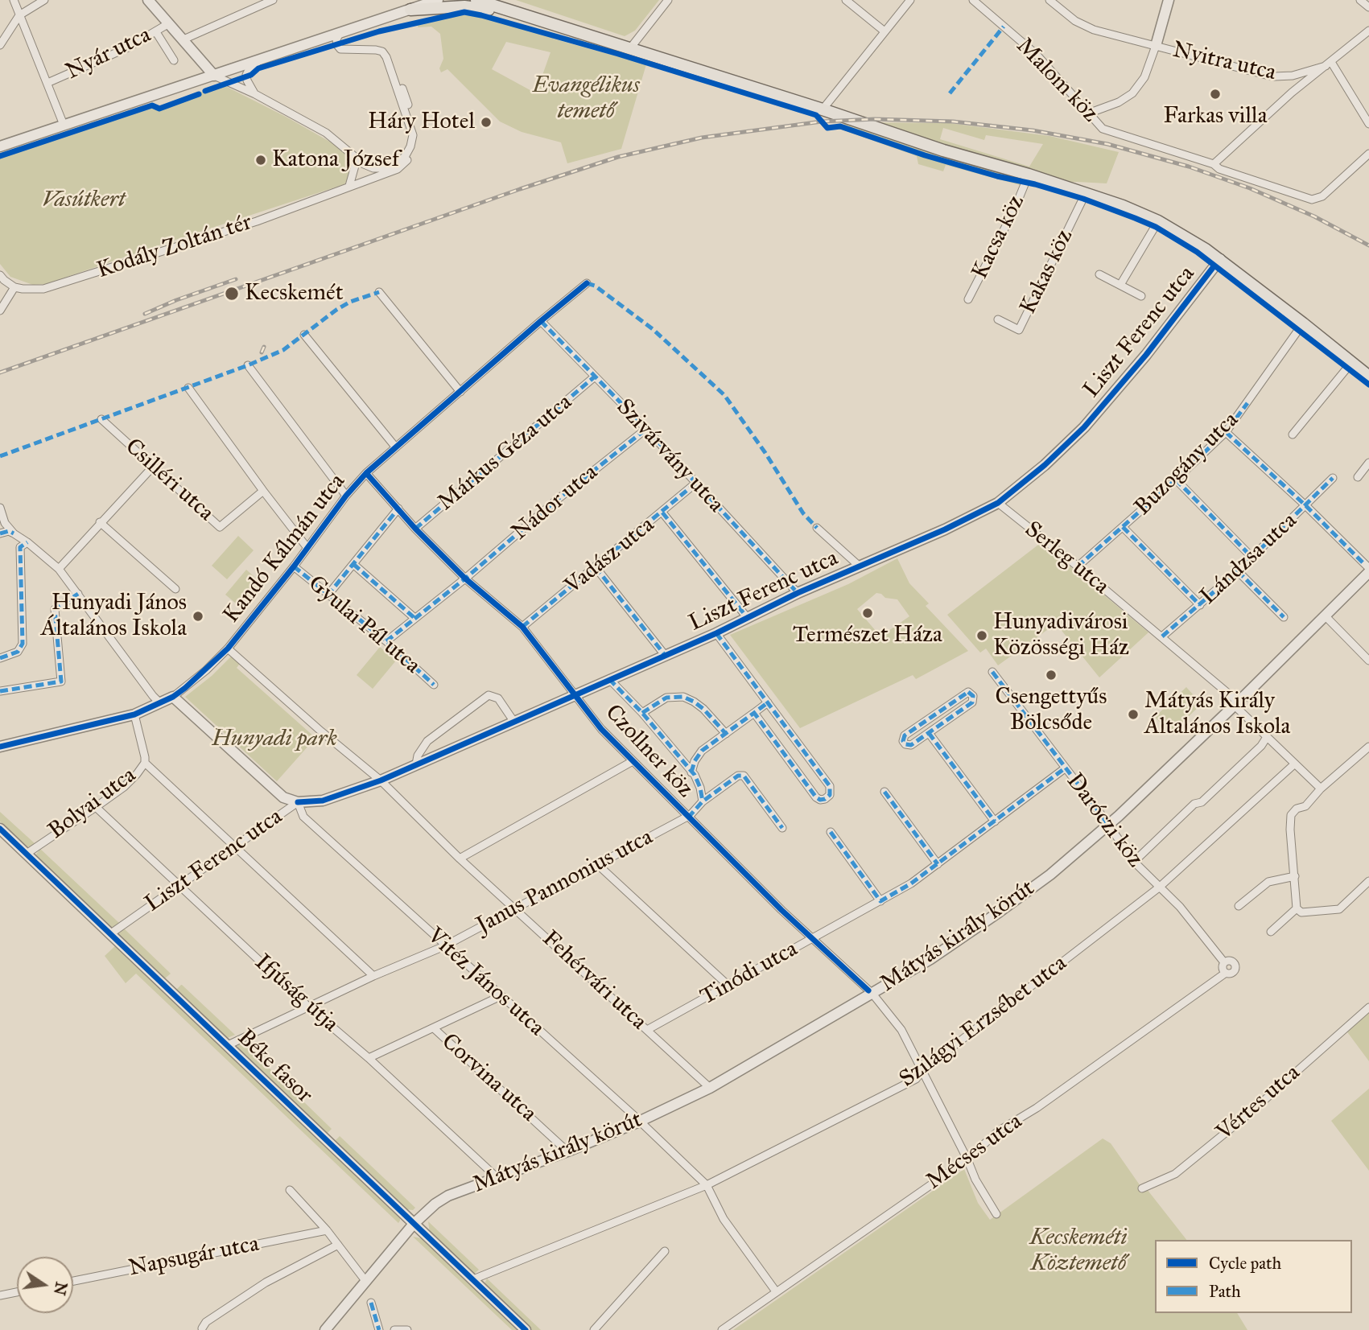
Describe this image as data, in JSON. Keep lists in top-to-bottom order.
{
  "streets": {
    "street": [
      "Nyár utca",
      "Nyitra utca",
      "Malom köz",
      "Kacsa köz",
      "Kodály Zoltán tér",
      "Kakas köz",
      "Liszt Ferenc utca",
      "Márkus Géza utca",
      "Szivárvány utca",
      "Buzogány utca",
      "Csilléri utca",
      "Nádor utca",
      "Kandó Kálmán utca",
      "Vadász utca",
      "Serleg utca",
      "Lándzsa utca",
      "Gyulai Pál utca",
      "Czollner köz",
      "Bolyai utca",
      "Daróczi köz",
      "Janus Pannonius utca",
      "Mátyás király körút",
      "Tinódi utca",
      "Fehérvári utca",
      "Vitéz János utca",
      "Ifjúság útja",
      "Szilágyi Erzsébet utca",
      "Béke fasor",
      "Corvina utca",
      "Vértes utca",
      "Mécses utca",
      "Napsugár utca"
    ]
  },
  "crossings": [
    ["Nyitra utca", "Malom köz"],
    ["Liszt Ferenc utca", "Szivárvány utca"],
    ["Liszt Ferenc utca", "Serleg utca"],
    ["Liszt Ferenc utca", "Czollner köz"],
    ["Liszt Ferenc utca", "Fehérvári utca"],
    ["Liszt Ferenc utca", "Vitéz János utca"],
    ["Liszt Ferenc utca", "Ifjúság útja"],
    ["Liszt Ferenc utca", "Béke fasor"],
    ["Márkus Géza utca", "Szivárvány utca"],
    ["Márkus Géza utca", "Czollner köz"],
    ["Szivárvány utca", "Nádor utca"],
    ["Szivárvány utca", "Kandó Kálmán utca"],
    ["Szivárvány utca", "Vadász utca"],
    ["Buzogány utca", "Serleg utca"],
    ["Nádor utca", "Gyulai Pál utca"],
    ["Nádor utca", "Czollner köz"],
    ["Kandó Kálmán utca", "Gyulai Pál utca"],
    ["Kandó Kálmán utca", "Czollner köz"],
    ["Kandó Kálmán utca", "Bolyai utca"],
    ["Kandó Kálmán utca", "Fehérvári utca"],
    ["Kandó Kálmán utca", "Vitéz János utca"],
    ["Vadász utca", "Czollner köz"],
    ["Serleg utca", "Lándzsa utca"],
    ["Serleg utca", "Mátyás király körút"],
    ["Serleg utca", "Szilágyi Erzsébet utca"],
    ["Czollner köz", "Janus Pannonius utca"],
    ["Czollner köz", "Mátyás király körút"],
    ["Czollner köz", "Tinódi utca"],
    ["Czollner köz", "Szilágyi Erzsébet utca"],
    ["Czollner köz", "Mécses utca"],
    ["Bolyai utca", "Ifjúság útja"],
    ["Bolyai utca", "Béke fasor"],
    ["Daróczi köz", "Mátyás király körút"],
    ["Daróczi köz", "Tinódi utca"],
    ["Daróczi köz", "Szilágyi Erzsébet utca"],
    ["Daróczi köz", "Mécses utca"],
    ["Janus Pannonius utca", "Fehérvári utca"],
    ["Janus Pannonius utca", "Vitéz János utca"],
    ["Janus Pannonius utca", "Ifjúság útja"],
    ["Janus Pannonius utca", "Béke fasor"],
    ["Mátyás király körút", "Fehérvári utca"],
    ["Mátyás király körút", "Vitéz János utca"],
    ["Mátyás király körút", "Ifjúság útja"],
    ["Mátyás király körút", "Béke fasor"],
    ["Mátyás király körút", "Corvina utca"],
    ["Tinódi utca", "Fehérvári utca"],
    ["Vitéz János utca", "Szilágyi Erzsébet utca"],
    ["Vitéz János utca", "Mécses utca"],
    ["Szilágyi Erzsébet utca", "Béke fasor"]
  ],
  "parks": [
    "Evangélikus temető",
    "Vasútkert",
    "Hunyadi park",
    "Kecskeméti Köztemető"
  ],
  "places": [
    "Farkas villa",
    "Háry Hotel",
    "Katona József",
    "Kecskemét",
    "Természet Háza",
    "Hunyadi János Általános Iskola",
    "Hunyadivárosi Közösségi Ház",
    "Csengettyűs Bölcsőde",
    "Mátyás Király Általános Iskola"
  ],
  "legend": ["Cycle path", "Path"],
  "north": "right"
}
